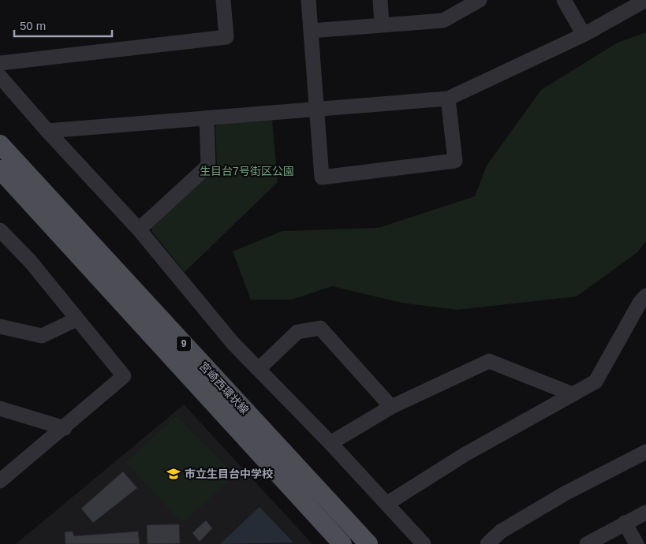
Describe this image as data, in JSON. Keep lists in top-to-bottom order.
{
  "streets": {
    "main road": ["9", "宮崎西環状線"]
  },
  "parks": ["生目台7号街区公園"],
  "places": {
    "school or university": ["市立生目台中学校"]
  },
  "scale_bar": "50 m"
}
